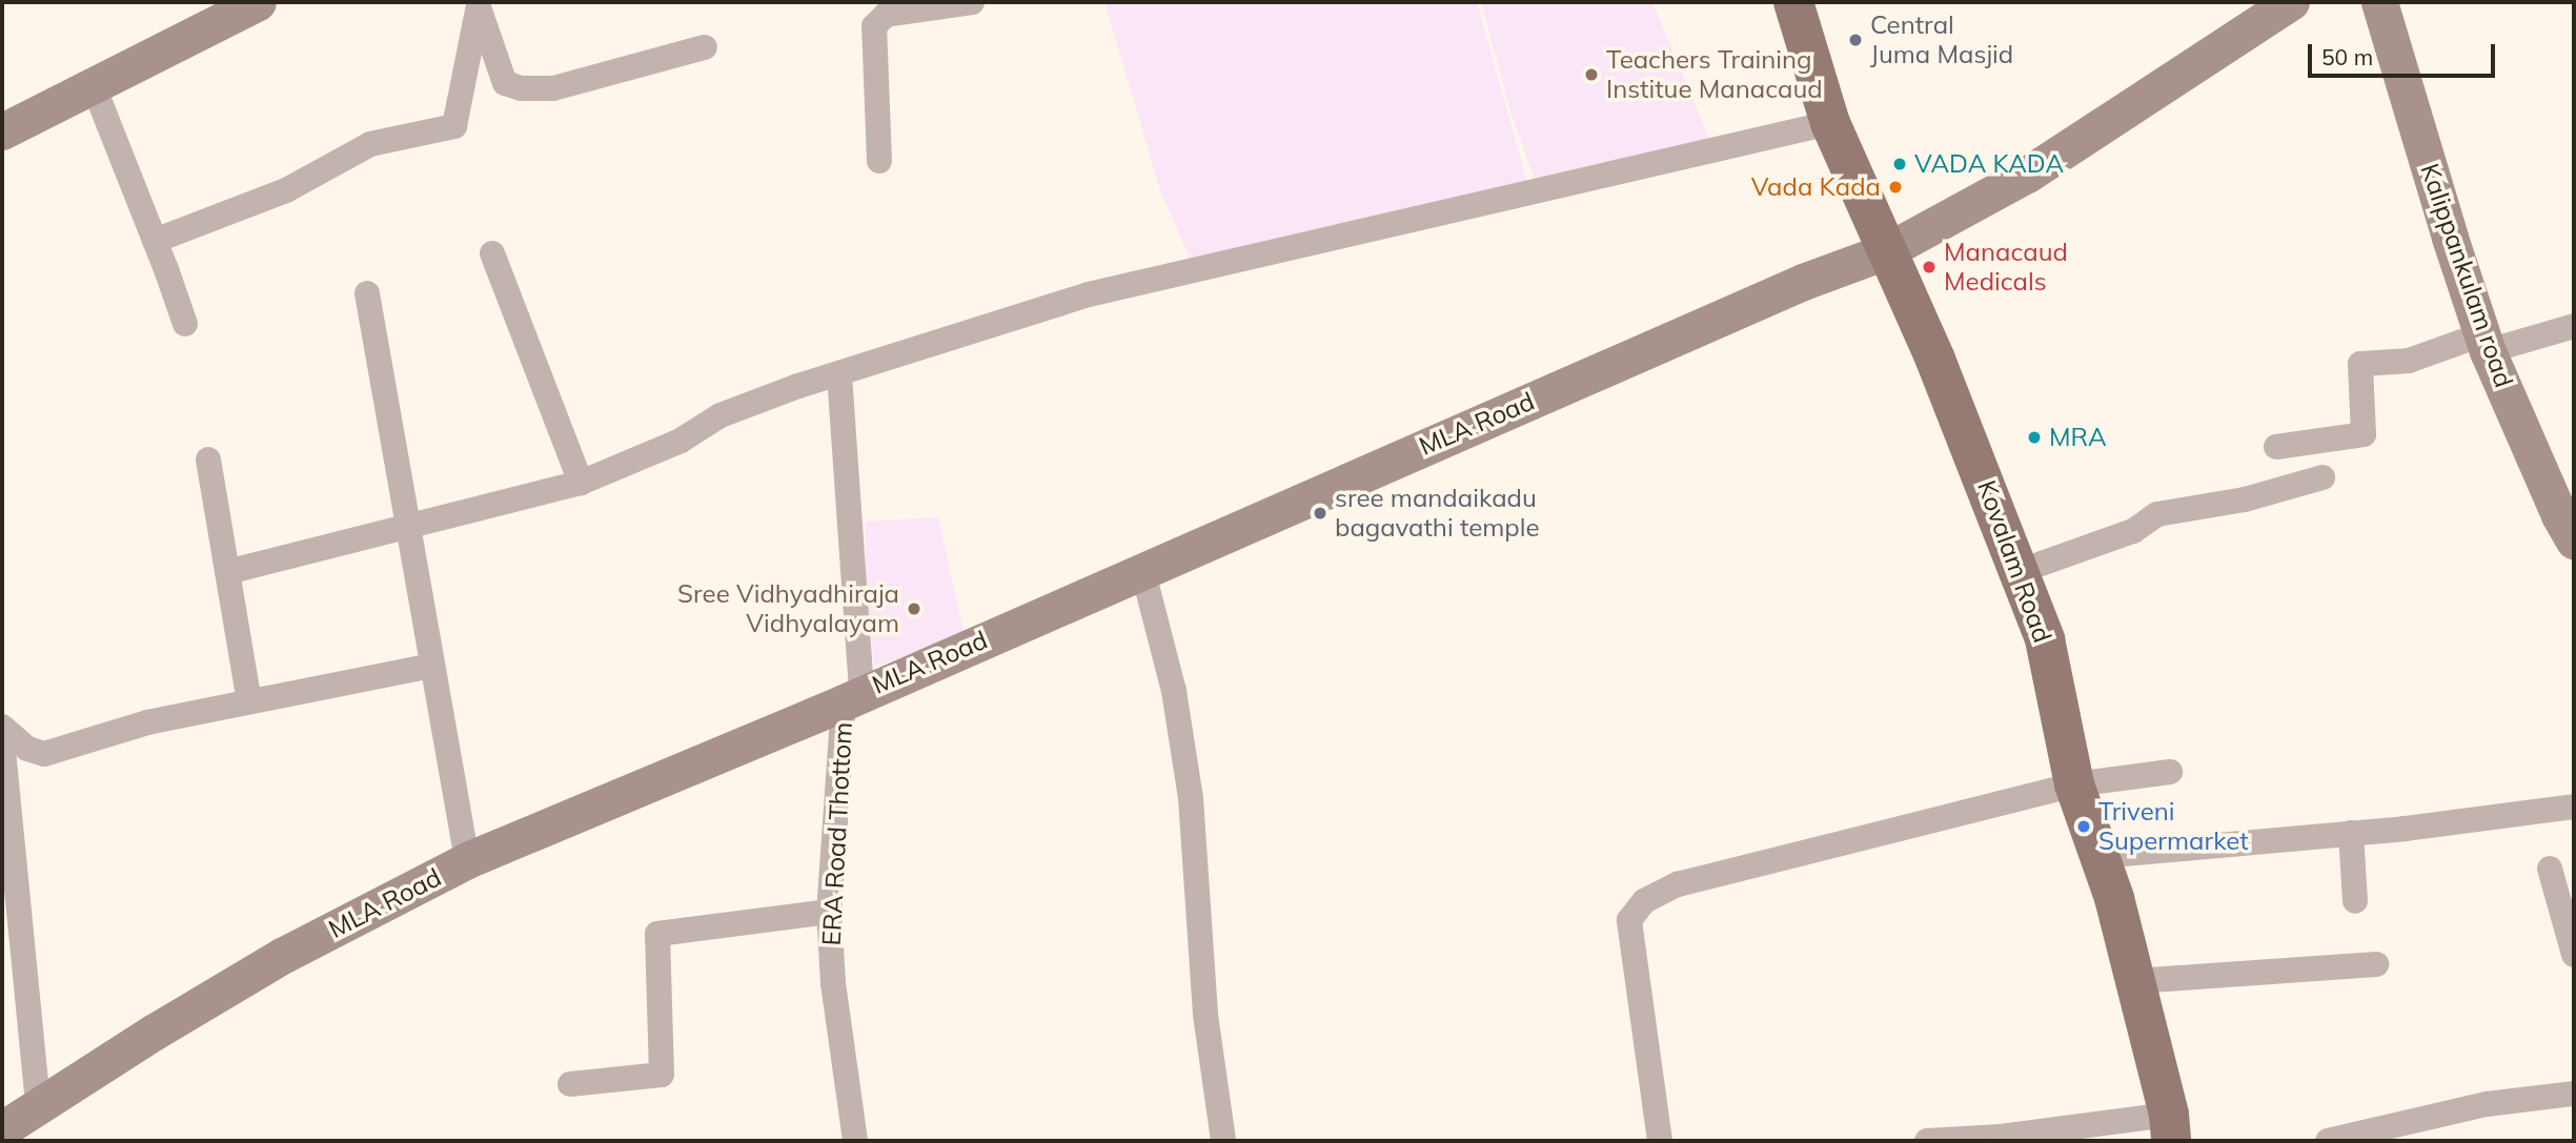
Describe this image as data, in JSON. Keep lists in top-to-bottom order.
{
  "streets": {
    "main road": ["Kovalam Road"],
    "street": ["Kalippankulam road", "MLA Road", "ERA Road Thottom"]
  },
  "crossings": [
    ["MLA Road", "Kovalam Road"],
    ["MLA Road", "ERA Road Thottom"]
  ],
  "places": [
    "Central Juma Masjid",
    "Teachers Training Institue Manacaud",
    "VADA KADA",
    "Vada Kada",
    "Manacaud Medicals",
    "MRA",
    "sree mandaikadu bagavathi temple",
    "Sree Vidhyadhiraja Vidhyalayam",
    "Triveni Supermarket"
  ],
  "scale_bar": "50 m"
}
